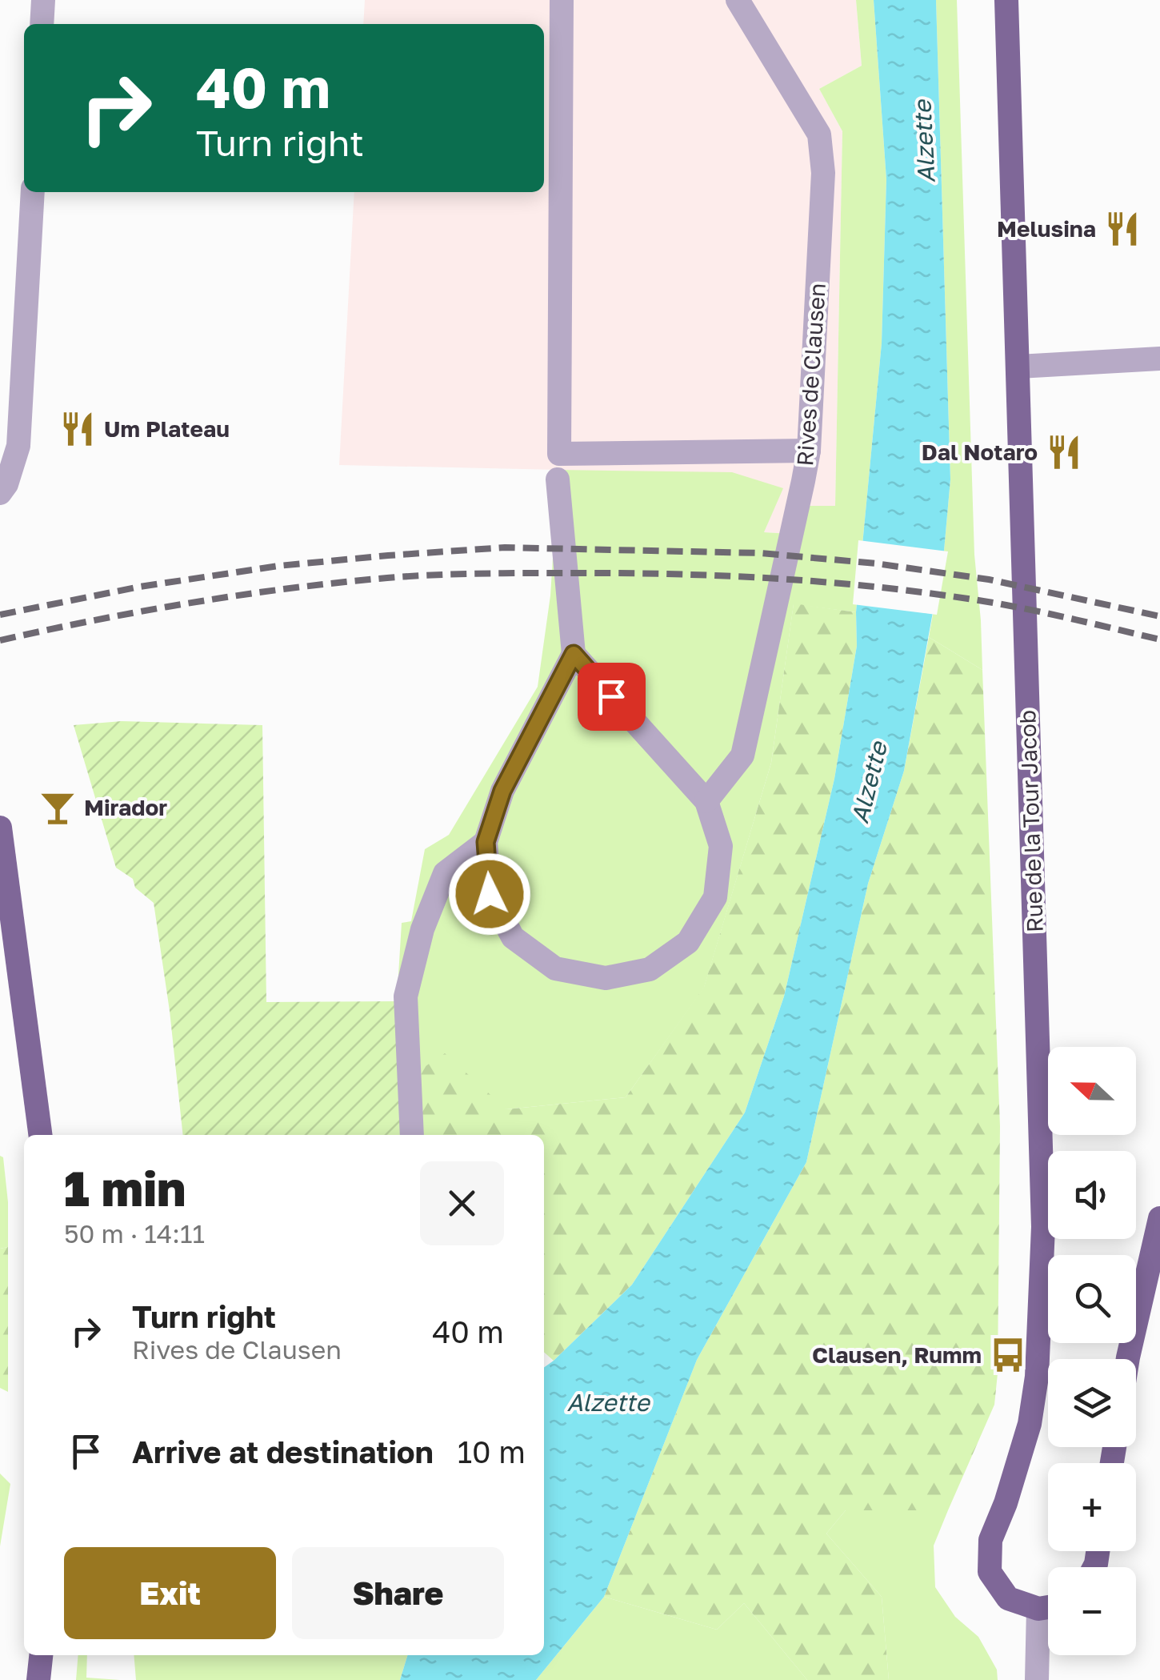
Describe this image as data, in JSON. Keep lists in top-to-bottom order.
{
  "streets": {
    "main road": ["Rue de la Tour Jacob"],
    "street": ["Rives de Clausen"]
  },
  "water": ["Alzette"],
  "places": {
    "restaurant": ["Melusina", "Um Plateau", "Dal Notaro"],
    "bar": ["Mirador"],
    "bus stop": ["Clausen, Rumm"]
  },
  "north": "left",
  "page": {
    "turn": ["40 m", "Turn right"],
    "map_buttons": ["+", "−"],
    "heading": ["1 min", "50 m · 14:11"],
    "list": [
      {
        "name": "Turn right",
        "note": "Rives de Clausen",
        "value": "40 m"
      },
      {
        "name": "Arrive at destination",
        "value": "10 m"
      }
    ],
    "buttons": ["Exit", "Share"]
  }
}
